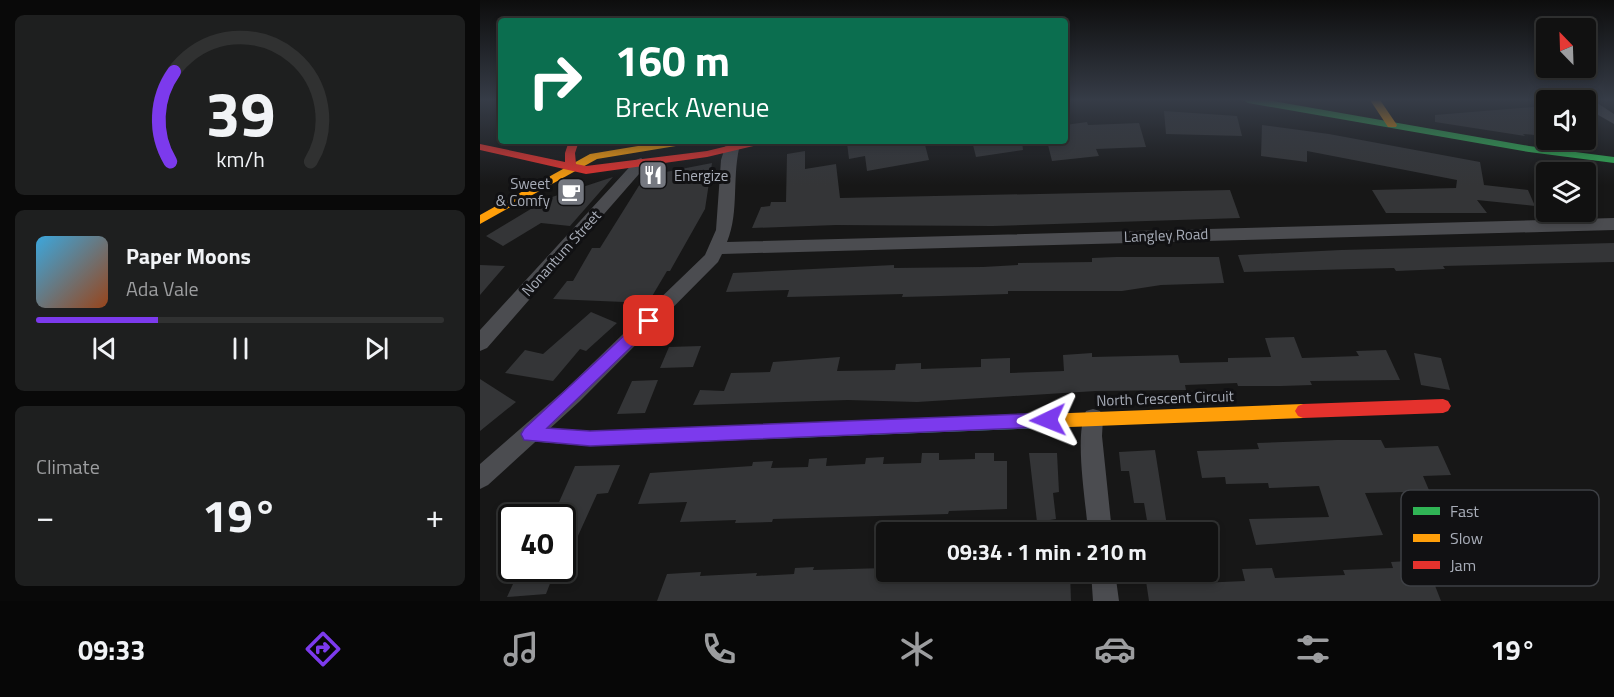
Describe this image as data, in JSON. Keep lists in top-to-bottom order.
{
  "streets": {
    "main road": ["North Crescent Circuit"],
    "street": ["Langley Road", "Nonantum Street"]
  },
  "places": {
    "restaurant": ["Energize"],
    "cafe": ["Sweet & Comfy"]
  },
  "legend": ["Fast", "Slow", "Jam"],
  "north": "top left",
  "page": {
    "turn": ["160 m", "Breck Avenue"],
    "song": ["Paper Moons", "Ada Vale"],
    "tile": "Climate",
    "heat": ["−", "19°", "+"],
    "limit": "40",
    "trip": "09:34 · 1 min · 210 m",
    "tabs": ["09:33", "19°"],
    "gauge": ["39", "km/h"]
  }
}
